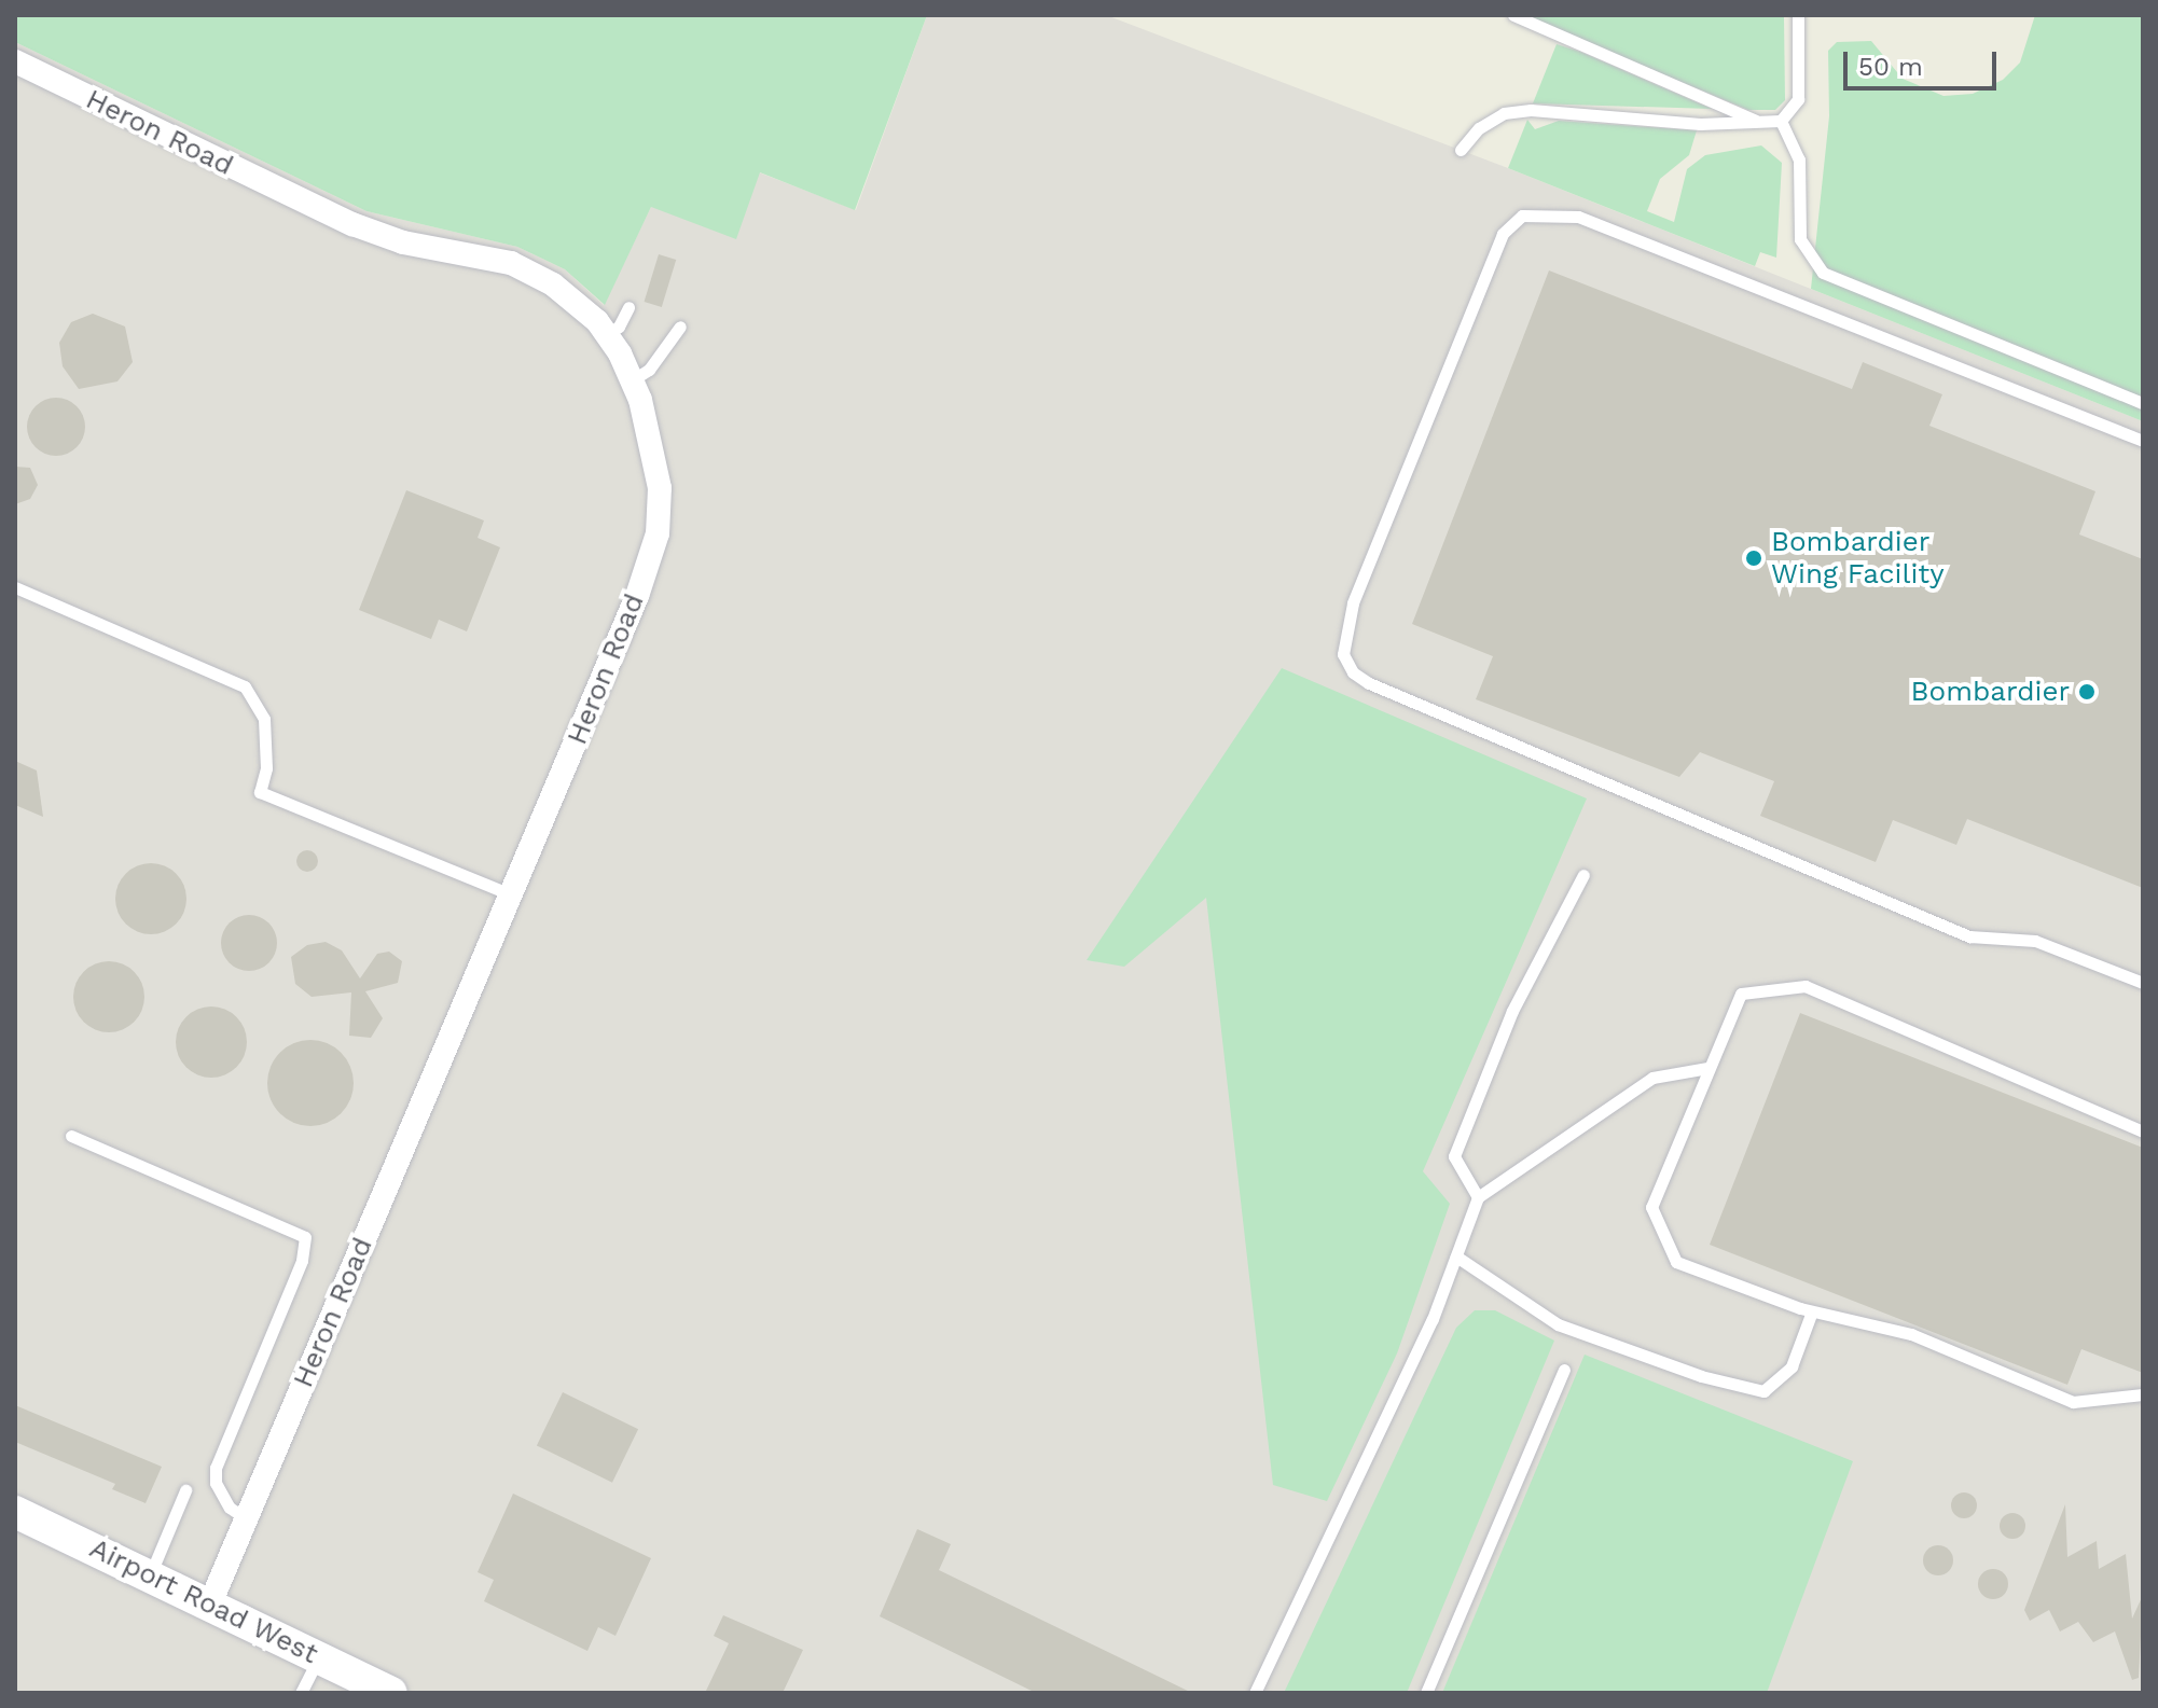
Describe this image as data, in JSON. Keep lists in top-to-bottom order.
{
  "streets": {
    "street": ["Heron Road", "Airport Road West"]
  },
  "crossings": [
    ["Heron Road", "Airport Road West"]
  ],
  "places": ["Bombardier Wing Facility", "Bombardier"],
  "scale_bar": "50 m"
}
